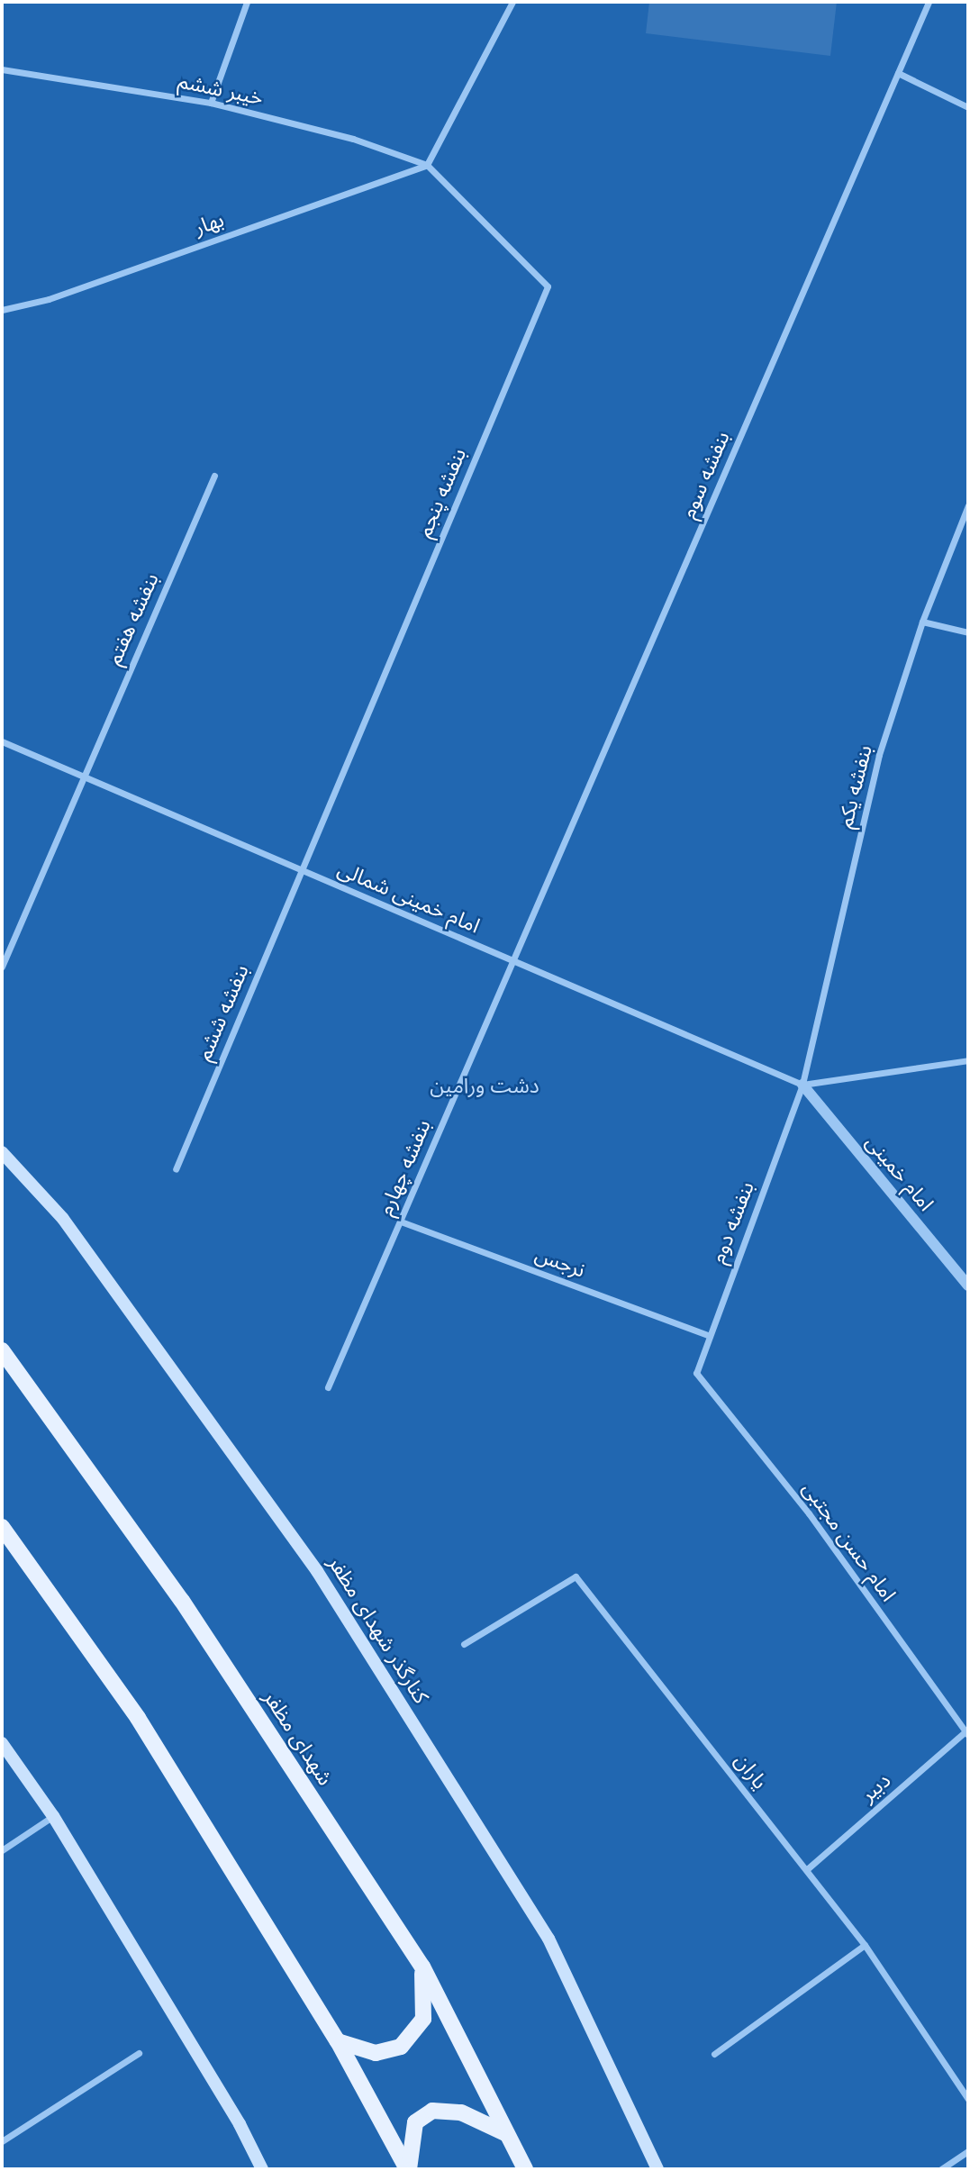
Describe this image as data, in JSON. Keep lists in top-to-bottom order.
{
  "streets": {
    "main road": ["کنارگذر شهدای مظفر", "شهدای مظفر"],
    "street": [
      "خیبر ششم",
      "بهار",
      "بنفشه سوم",
      "بنفشه پنجم",
      "بنفشه هفتم",
      "بنفشه یکم",
      "امام خمینی شمالی",
      "بنفشه ششم",
      "بنفشه چهارم",
      "امام خمینی",
      "بنفشه دوم",
      "نرجس",
      "امام حسن مجتبی",
      "یاران",
      "دبیر"
    ]
  },
  "crossings": [
    ["خیبر ششم", "بهار"],
    ["خیبر ششم", "بنفشه پنجم"],
    ["بهار", "بنفشه پنجم"],
    ["بنفشه سوم", "امام خمینی شمالی"],
    ["بنفشه سوم", "بنفشه چهارم"],
    ["بنفشه پنجم", "امام خمینی شمالی"],
    ["بنفشه پنجم", "بنفشه ششم"],
    ["بنفشه هفتم", "امام خمینی شمالی"],
    ["بنفشه یکم", "امام خمینی شمالی"],
    ["بنفشه یکم", "امام خمینی"],
    ["بنفشه یکم", "بنفشه دوم"],
    ["امام خمینی شمالی", "بنفشه ششم"],
    ["امام خمینی شمالی", "بنفشه چهارم"],
    ["امام خمینی شمالی", "امام خمینی"],
    ["امام خمینی شمالی", "بنفشه دوم"],
    ["بنفشه چهارم", "نرجس"],
    ["امام خمینی", "بنفشه دوم"],
    ["بنفشه دوم", "نرجس"],
    ["بنفشه دوم", "امام حسن مجتبی"],
    ["امام حسن مجتبی", "دبیر"],
    ["یاران", "دبیر"]
  ],
  "parks": ["دشت ورامین"]
}
